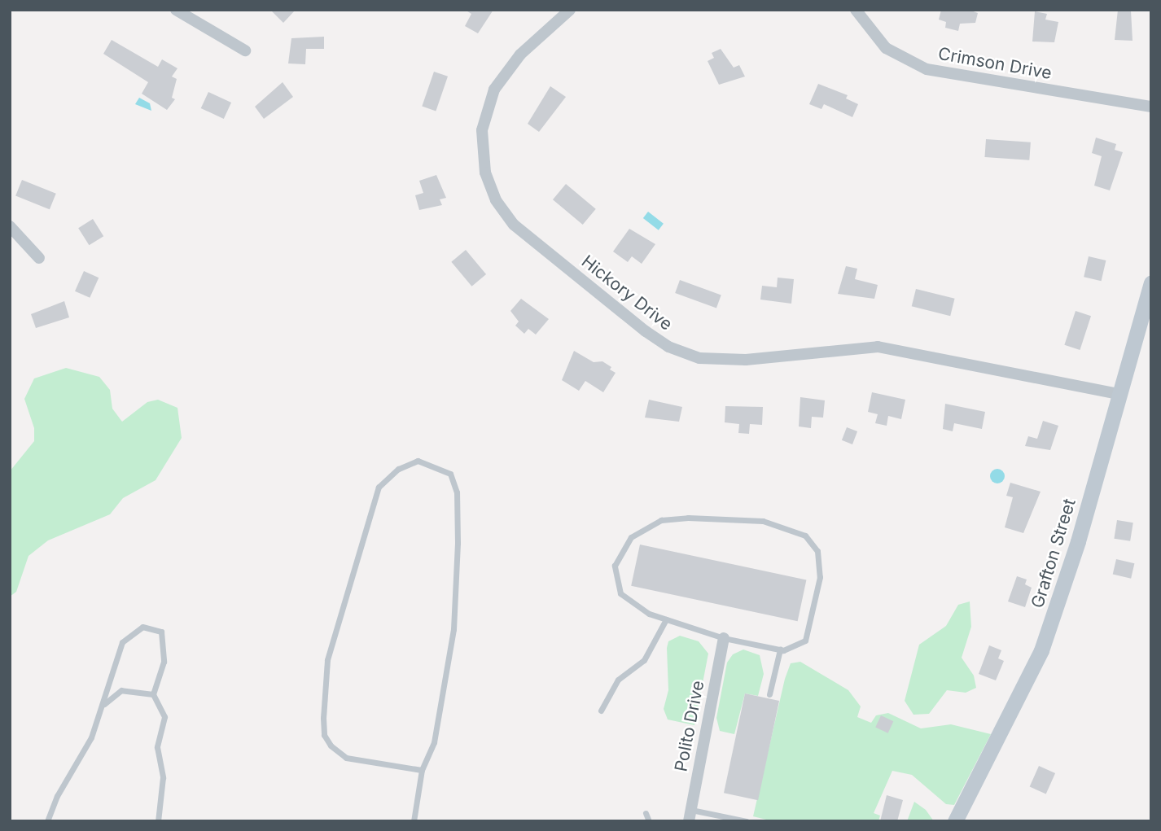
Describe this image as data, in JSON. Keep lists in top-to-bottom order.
{
  "streets": {
    "street": [
      "Crimson Drive",
      "Hickory Drive",
      "Grafton Street",
      "Polito Drive"
    ]
  },
  "crossings": [
    ["Hickory Drive", "Grafton Street"]
  ]
}
